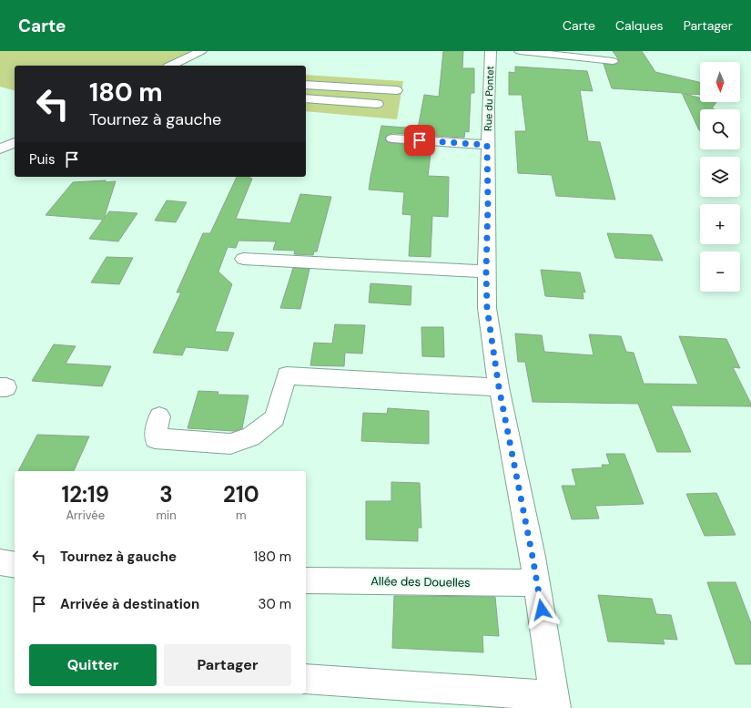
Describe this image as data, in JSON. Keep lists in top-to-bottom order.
{
  "streets": {
    "street": ["Rue du Pontet", "Allée des Douelles"]
  },
  "crossings": [
    ["Rue du Pontet", "Allée des Douelles"]
  ],
  "north": "bottom",
  "page": {
    "header": "Carte",
    "nav": ["Carte", "Calques", "Partager"],
    "map_buttons": ["+", "−"],
    "turn": ["180 m", "Tournez à gauche"],
    "then": "Puis",
    "eta": [
      "12:19",
      "Arrivée",
      "3",
      "min",
      "210",
      "m"
    ],
    "list": [
      {
        "name": "Tournez à gauche",
        "value": "180 m"
      },
      {
        "name": "Arrivée à destination",
        "value": "30 m"
      }
    ],
    "buttons": ["Quitter", "Partager"]
  }
}
